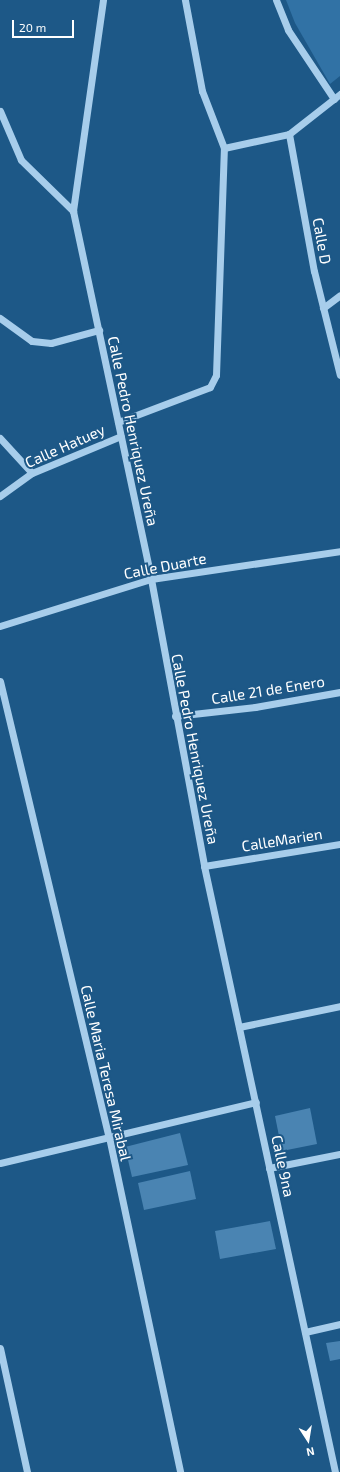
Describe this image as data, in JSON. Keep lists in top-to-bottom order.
{
  "streets": {
    "street": [
      "Calle D",
      "Calle Pedro Henriquez Ureña",
      "Calle Hatuey",
      "Calle Duarte",
      "Calle 21 de Enero",
      "CalleMarien",
      "Calle Maria Teresa Mirabal",
      "Calle 9na"
    ]
  },
  "crossings": [
    ["Calle Pedro Henriquez Ureña", "Calle Hatuey"],
    ["Calle Pedro Henriquez Ureña", "Calle Duarte"],
    ["Calle Pedro Henriquez Ureña", "Calle 21 de Enero"],
    ["Calle Pedro Henriquez Ureña", "CalleMarien"],
    ["Calle Pedro Henriquez Ureña", "Calle 9na"],
    ["CalleMarien", "Calle 9na"]
  ],
  "scale_bar": "20 m",
  "north": "bottom"
}
